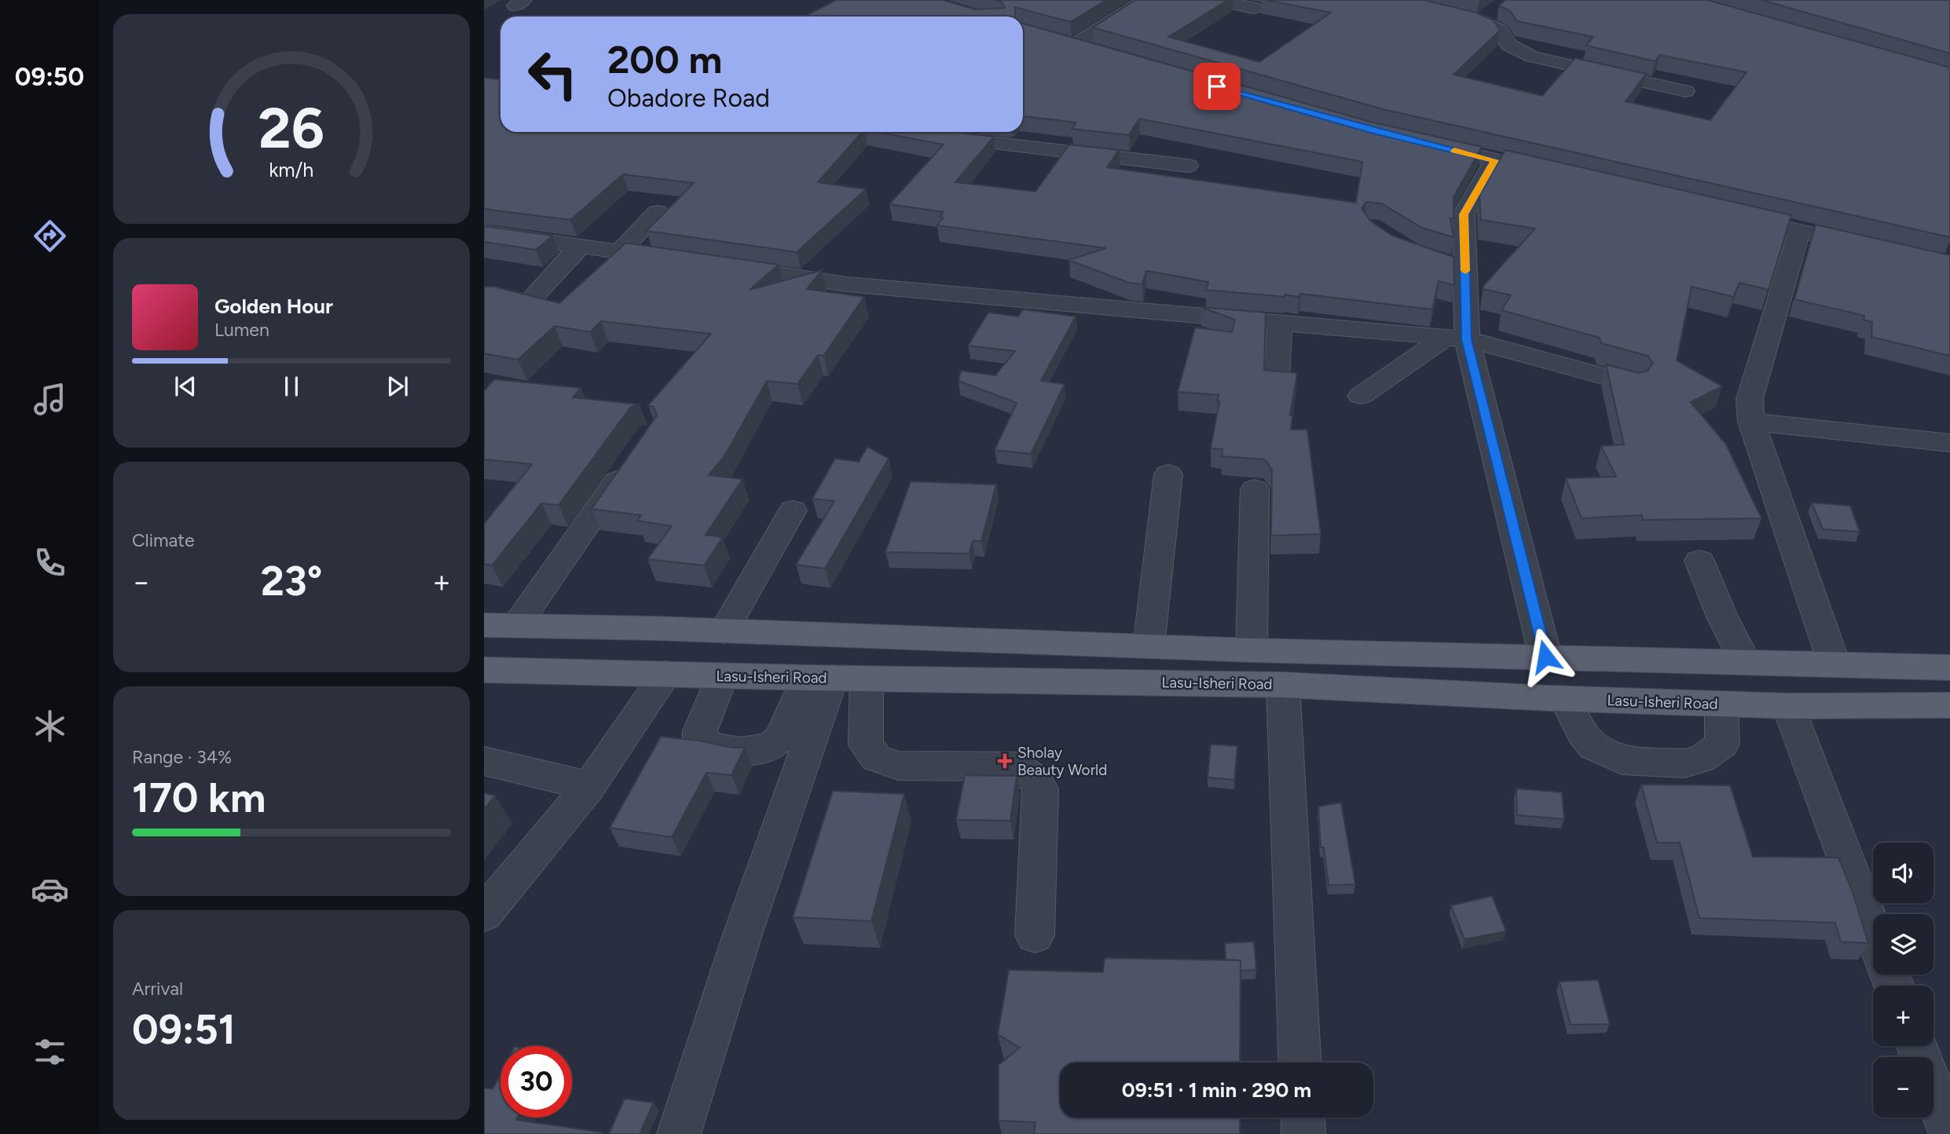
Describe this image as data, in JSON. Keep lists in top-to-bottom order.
{
  "streets": {
    "main road": ["Lasu-Isheri Road"]
  },
  "places": {
    "health": ["Sholay Beauty World"]
  },
  "page": {
    "tabs": "09:50",
    "turn": ["200 m", "Obadore Road"],
    "song": ["Golden Hour", "Lumen"],
    "tile": [
      "Climate",
      ["Range · 34%", "170 km"],
      ["Arrival", "09:51"]
    ],
    "heat": ["−", "23°", "+"],
    "map_buttons": ["+", "−"],
    "limit": "30",
    "trip": "09:51 · 1 min · 290 m",
    "gauge": ["26", "km/h"]
  }
}
